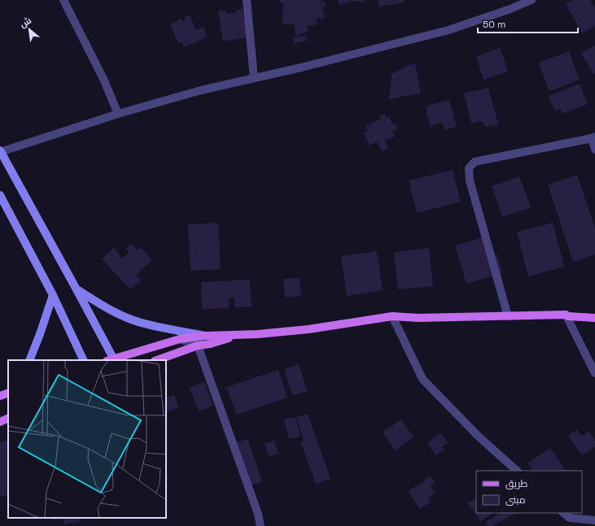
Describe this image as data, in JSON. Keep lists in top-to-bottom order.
{
  "legend": ["طريق", "مبنى"],
  "scale_bar": "50 m",
  "north": "top left"
}
